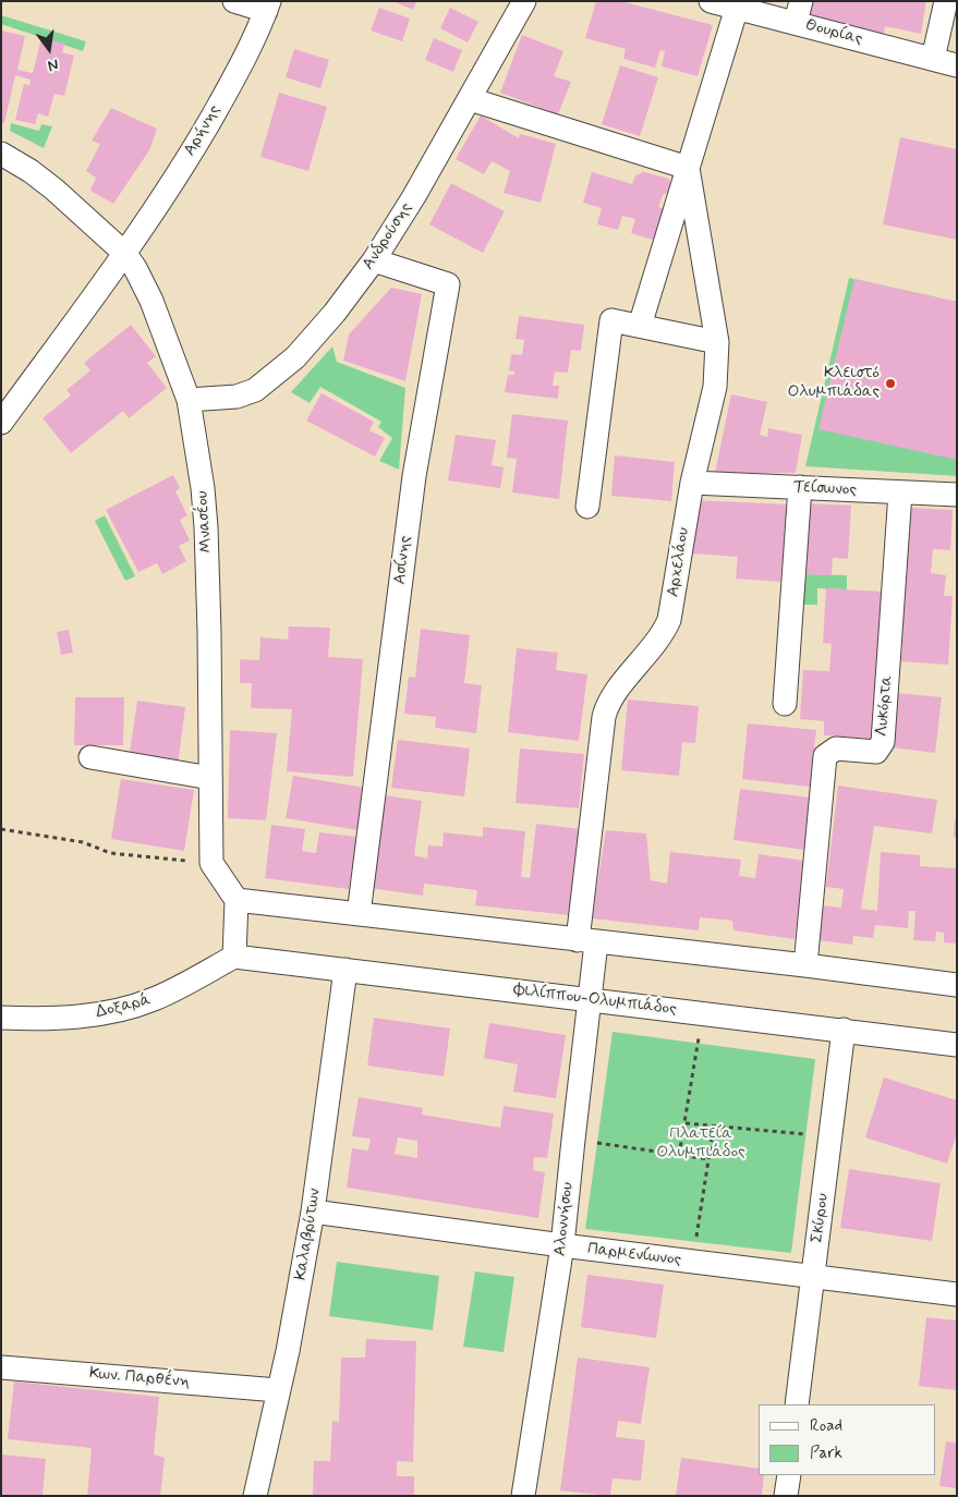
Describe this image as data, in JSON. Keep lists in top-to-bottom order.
{
  "streets": {
    "street": [
      "Θουρίας",
      "Αρήνης",
      "Ανδρούσης",
      "Τείσωνος",
      "Μνασέου",
      "Ασίνης",
      "Αρχελάου",
      "Λυκόρτα",
      "Φιλίππου-Ολυμπιάδος",
      "Δοξαρά",
      "Σκύρου",
      "Αλοννήσου",
      "Καλαβρύτων",
      "Παρμενίωνος",
      "Κων. Παρθένη"
    ]
  },
  "crossings": [
    ["Αρήνης", "Μνασέου"],
    ["Ανδρούσης", "Μνασέου"],
    ["Ανδρούσης", "Ασίνης"],
    ["Τείσωνος", "Αρχελάου"],
    ["Τείσωνος", "Λυκόρτα"],
    ["Αρχελάου", "Αλοννήσου"],
    ["Φιλίππου-Ολυμπιάδος", "Δοξαρά"],
    ["Φιλίππου-Ολυμπιάδος", "Σκύρου"],
    ["Φιλίππου-Ολυμπιάδος", "Αλοννήσου"],
    ["Φιλίππου-Ολυμπιάδος", "Καλαβρύτων"],
    ["Σκύρου", "Παρμενίωνος"],
    ["Αλοννήσου", "Παρμενίωνος"],
    ["Καλαβρύτων", "Παρμενίωνος"],
    ["Καλαβρύτων", "Κων. Παρθένη"]
  ],
  "parks": ["Πλατεία Ολυμπιάδος"],
  "places": ["Κλειστό Ολυμπιάδας"],
  "legend": ["Road", "Park"],
  "north": "bottom"
}
